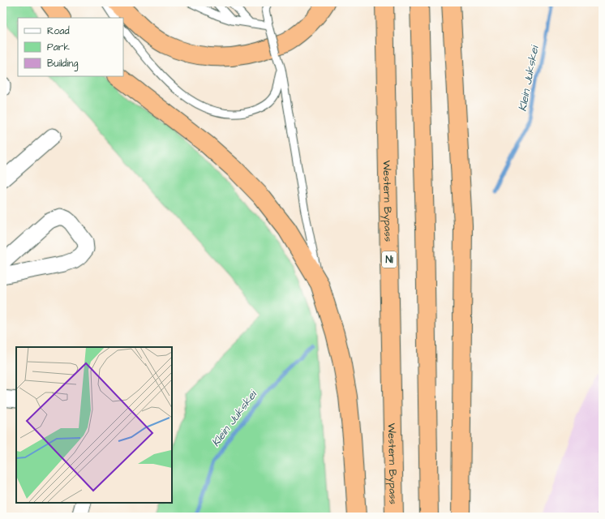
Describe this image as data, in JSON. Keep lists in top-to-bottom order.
{
  "streets": {
    "highway": ["Western Bypass", "N1"]
  },
  "water": ["Klein Jukskei"],
  "legend": ["Road", "Park", "Building"]
}
